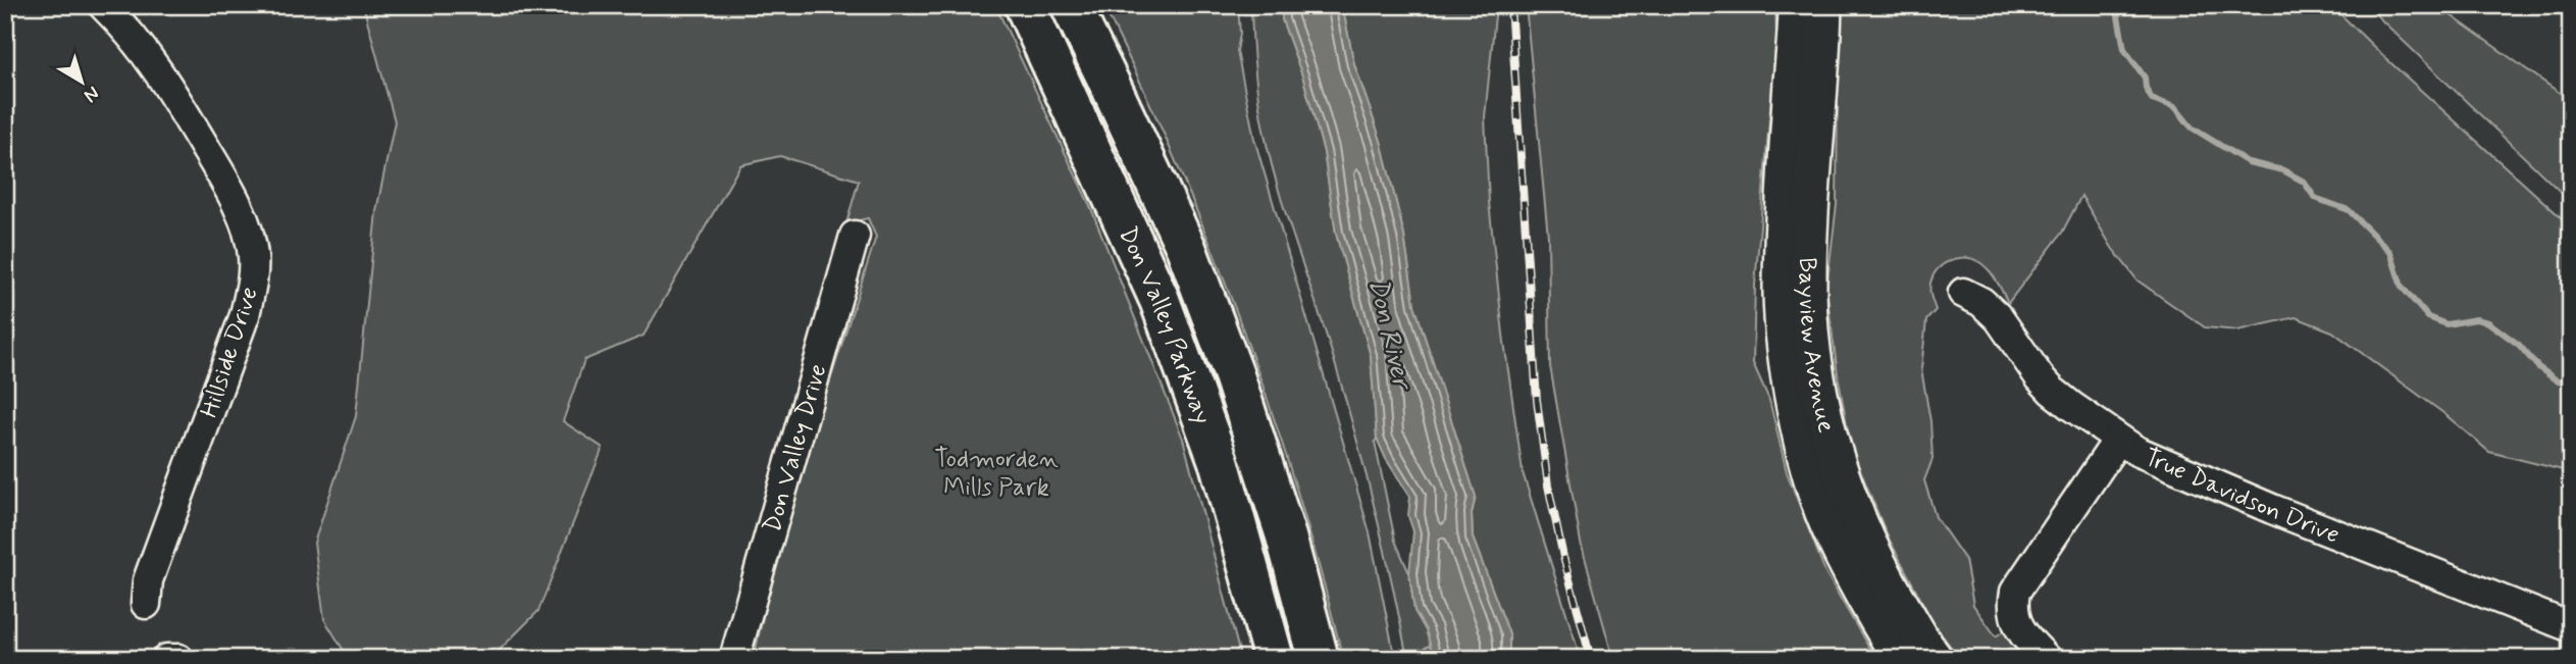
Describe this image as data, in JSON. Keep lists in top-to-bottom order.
{
  "streets": {
    "highway": ["Don Valley Parkway"],
    "main road": ["Bayview Avenue"],
    "street": ["Hillside Drive", "Don Valley Drive", "True Davidson Drive"]
  },
  "water": ["Don River"],
  "parks": ["Todmorden Mills Park"],
  "north": "bottom right"
}
